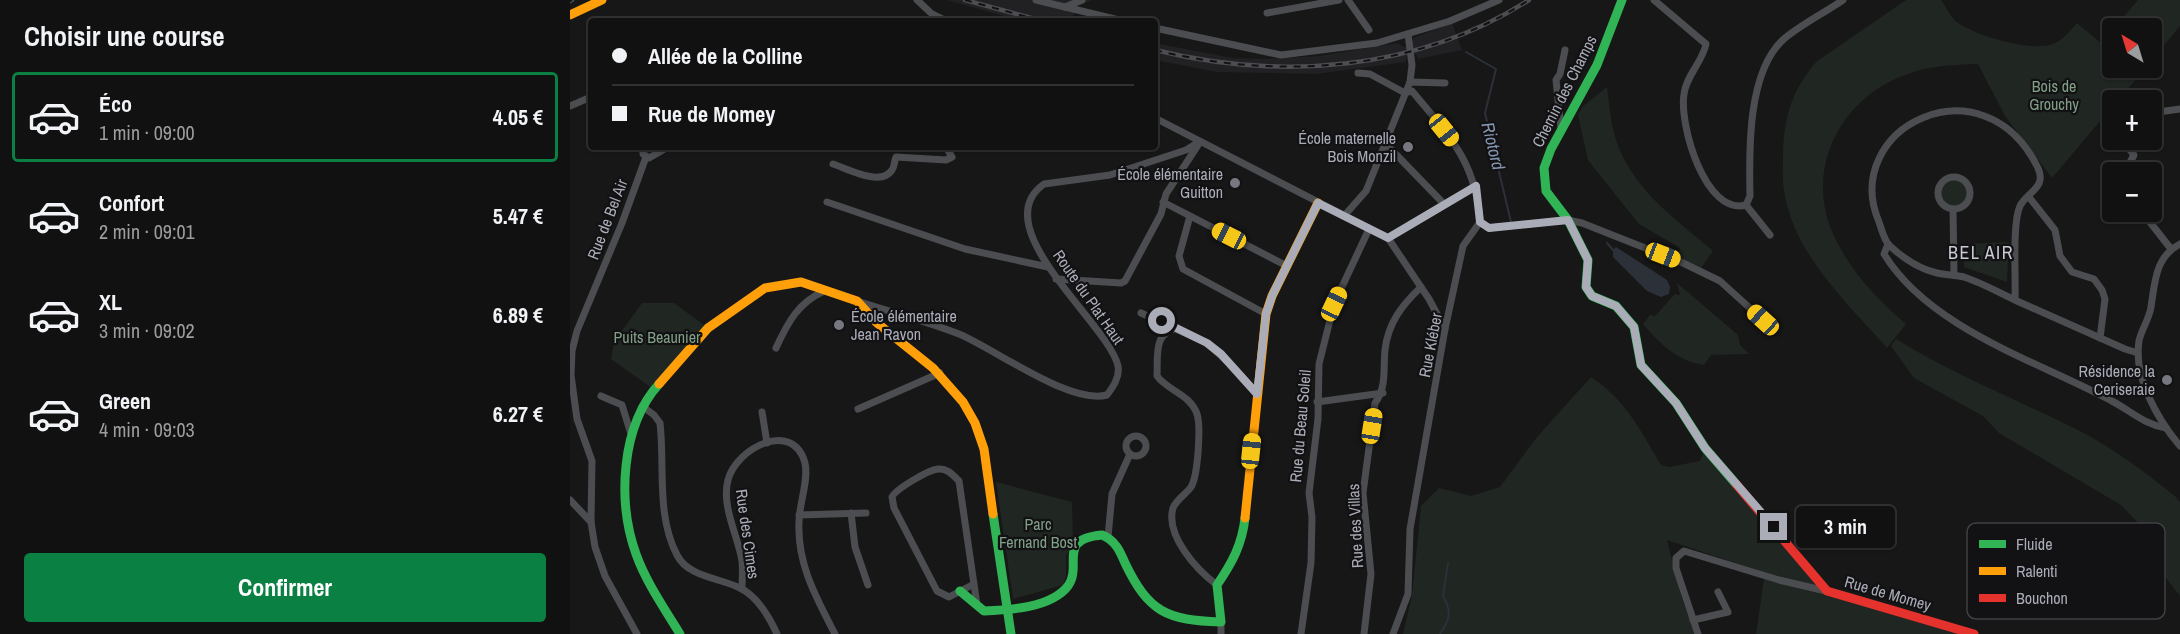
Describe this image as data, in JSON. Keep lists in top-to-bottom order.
{
  "streets": {
    "street": [
      "Chemin des Champs",
      "Rue de Bel Air",
      "Route du Plat Haut",
      "Rue Kléber",
      "Rue du Beau Soleil",
      "Rue des Villas",
      "Rue des Cimes",
      "Rue de Momey"
    ]
  },
  "crossings": [
    ["Chemin des Champs", "Rue de Momey"]
  ],
  "districts": ["BEL AIR"],
  "water": ["Riotord"],
  "parks": ["Bois de Grouchy", "Puits Beaunier", "Parc Fernand Bost"],
  "places": [
    "École maternelle Bois Monzil",
    "École élémentaire Guitton",
    "École élémentaire Jean Ravon",
    "Résidence la Ceriseraie"
  ],
  "legend": ["Fluide", "Ralenti", "Bouchon"],
  "north": "top left",
  "page": {
    "heading": "Choisir une course",
    "map_buttons": ["+", "−"],
    "banner": ["Allée de la Colline", "Rue de Momey"],
    "list": [
      {
        "name": "Éco",
        "note": "1 min · 09:00",
        "value": "4.05 €"
      },
      {
        "name": "Confort",
        "note": "2 min · 09:01",
        "value": "5.47 €"
      },
      {
        "name": "XL",
        "note": "3 min · 09:02",
        "value": "6.89 €"
      },
      {
        "name": "Green",
        "note": "4 min · 09:03",
        "value": "6.27 €"
      }
    ],
    "bubble": "3 min",
    "buttons": "Confirmer"
  }
}
